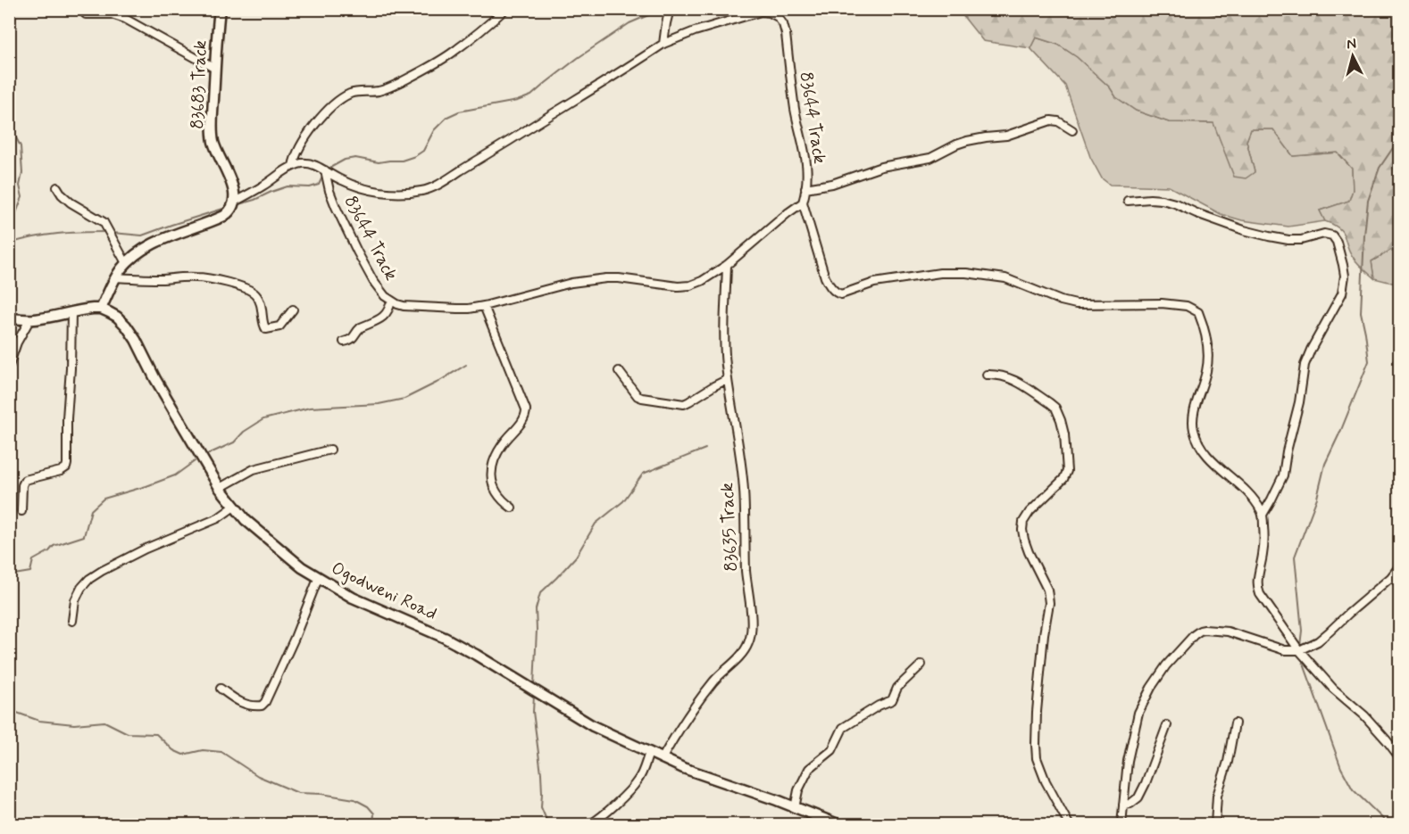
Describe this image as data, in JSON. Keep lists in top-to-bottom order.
{
  "streets": {
    "street": [
      "83683 Track",
      "83644 Track",
      "83635 Track",
      "Ogodweni Road"
    ]
  },
  "crossings": [
    ["83644 Track", "83635 Track"],
    ["83635 Track", "Ogodweni Road"]
  ],
  "north": "top"
}
